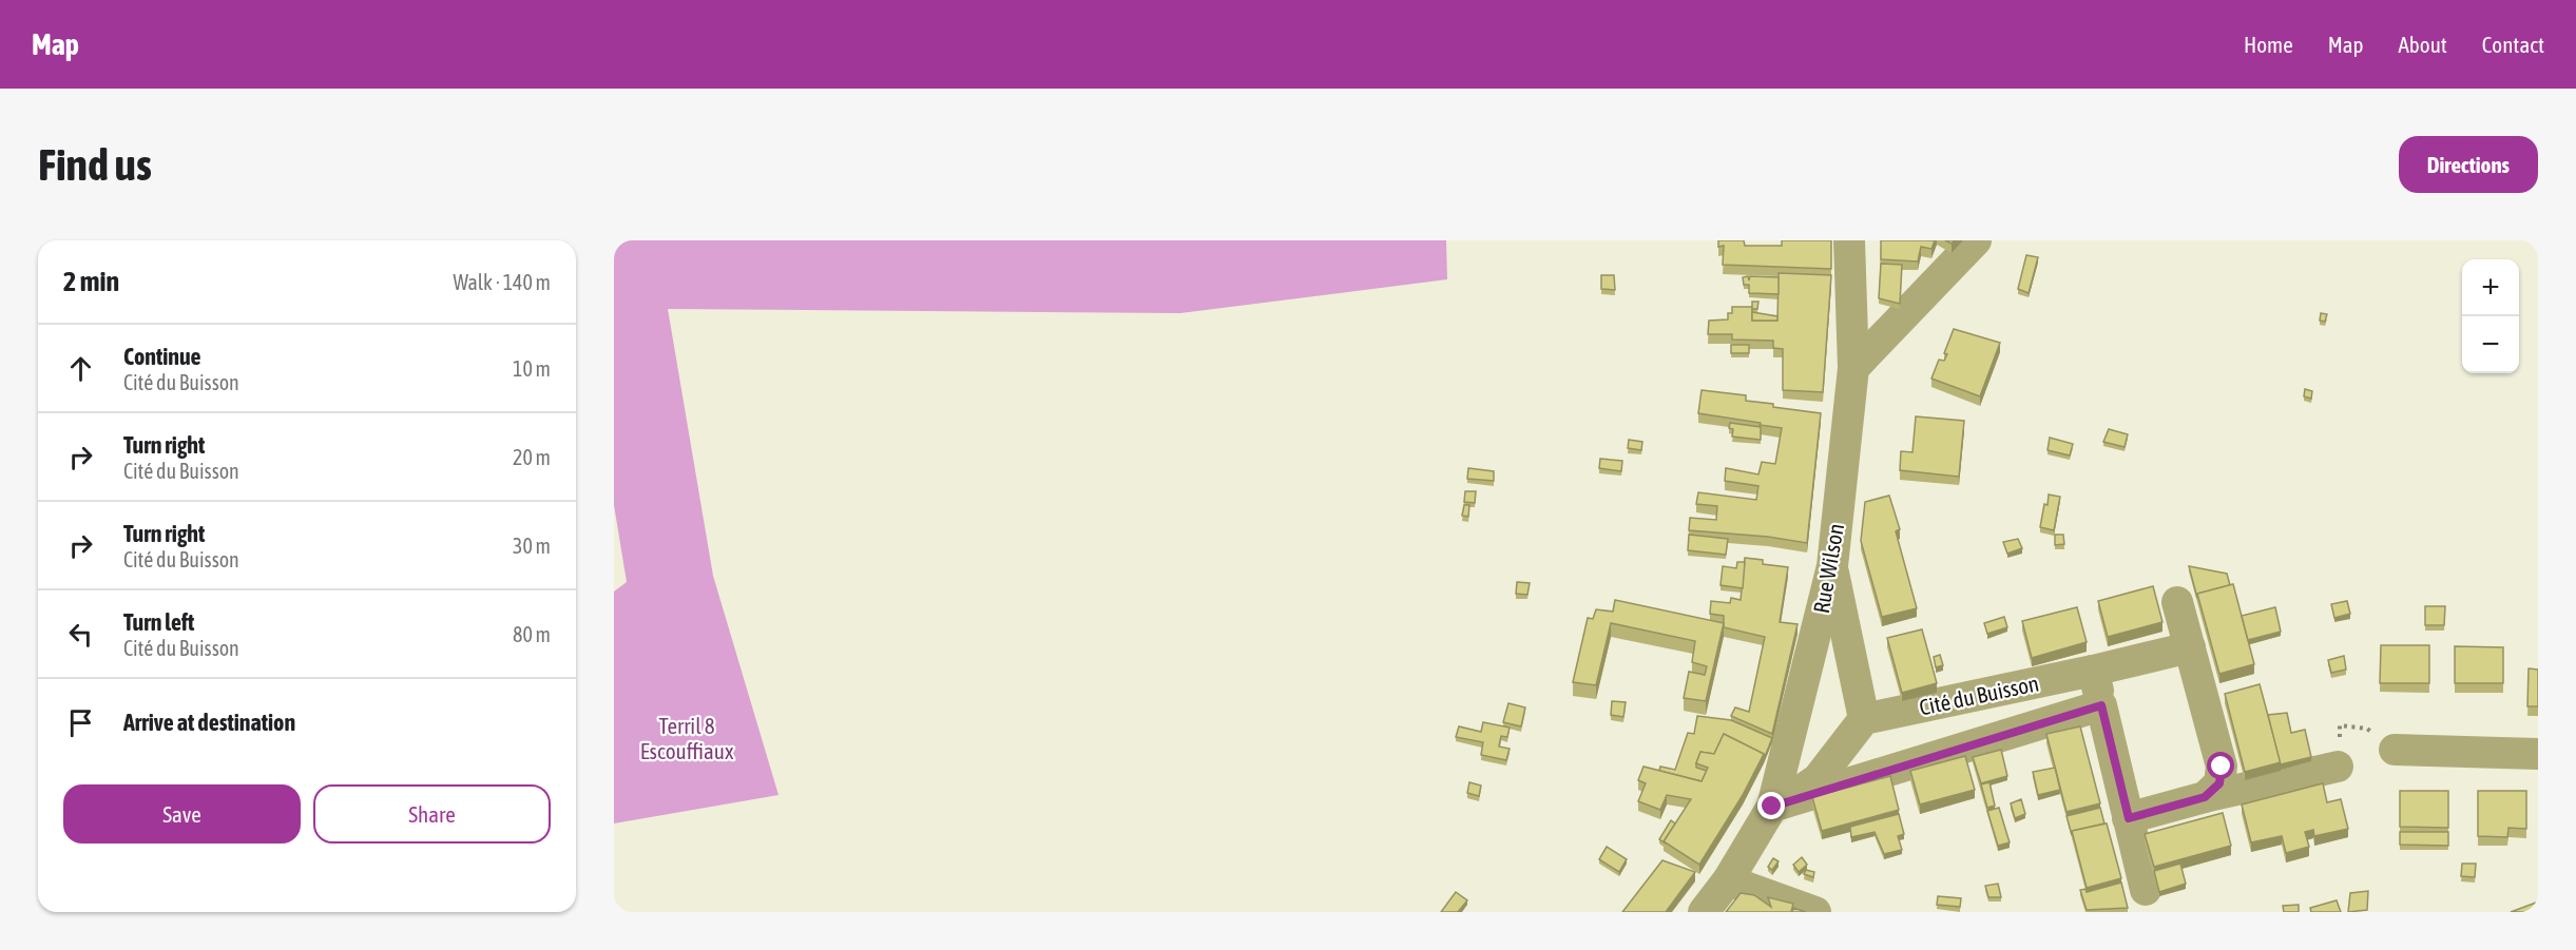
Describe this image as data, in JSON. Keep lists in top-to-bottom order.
{
  "streets": {
    "street": ["Rue Wilson", "Cité du Buisson"]
  },
  "crossings": [
    ["Rue Wilson", "Cité du Buisson"]
  ],
  "parks": ["Terril 8 Escouffiaux"],
  "page": {
    "header": "Map",
    "nav": [
      "Home",
      "Map",
      "About",
      "Contact"
    ],
    "buttons": [
      "Directions",
      ["Save", "Share"]
    ],
    "title": "Find us",
    "heading": ["2 min", "Walk · 140 m"],
    "map_buttons": ["+", "−"],
    "list": [
      ["Continue", "Cité du Buisson", "10 m"],
      ["Turn right", "Cité du Buisson", "20 m"],
      ["Turn right", "Cité du Buisson", "30 m"],
      ["Turn left", "Cité du Buisson", "80 m"],
      "Arrive at destination"
    ]
  }
}
